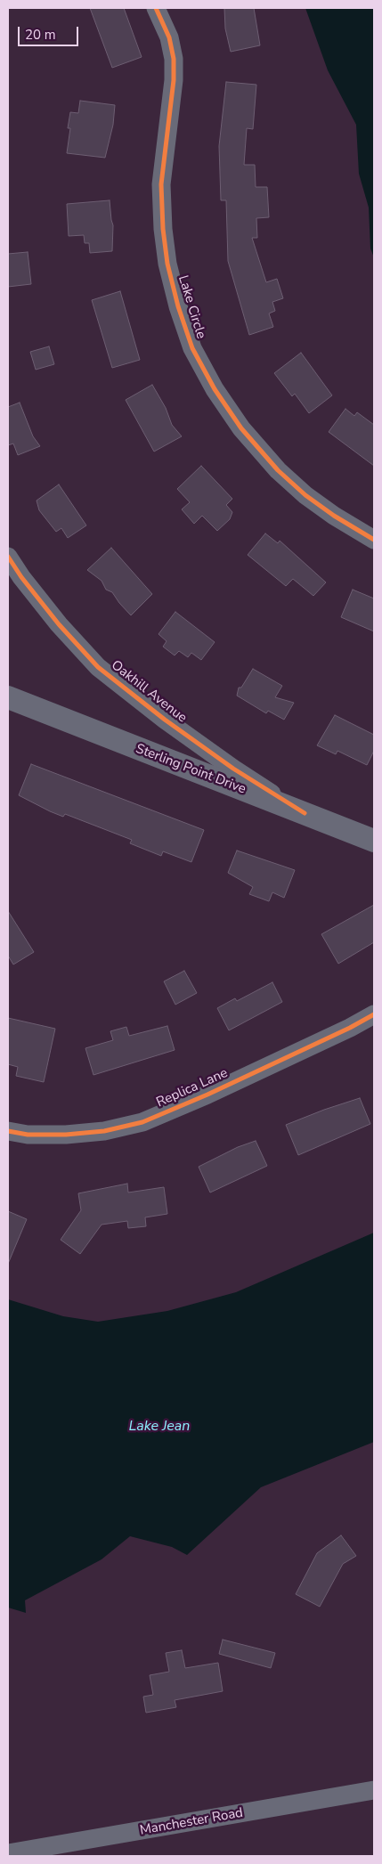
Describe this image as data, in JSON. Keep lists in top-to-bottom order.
{
  "streets": {
    "street": [
      "Lake Circle",
      "Oakhill Avenue",
      "Sterling Point Drive",
      "Replica Lane",
      "Manchester Road"
    ]
  },
  "crossings": [
    ["Oakhill Avenue", "Sterling Point Drive"]
  ],
  "water": ["Lake Jean"],
  "scale_bar": "20 m"
}
